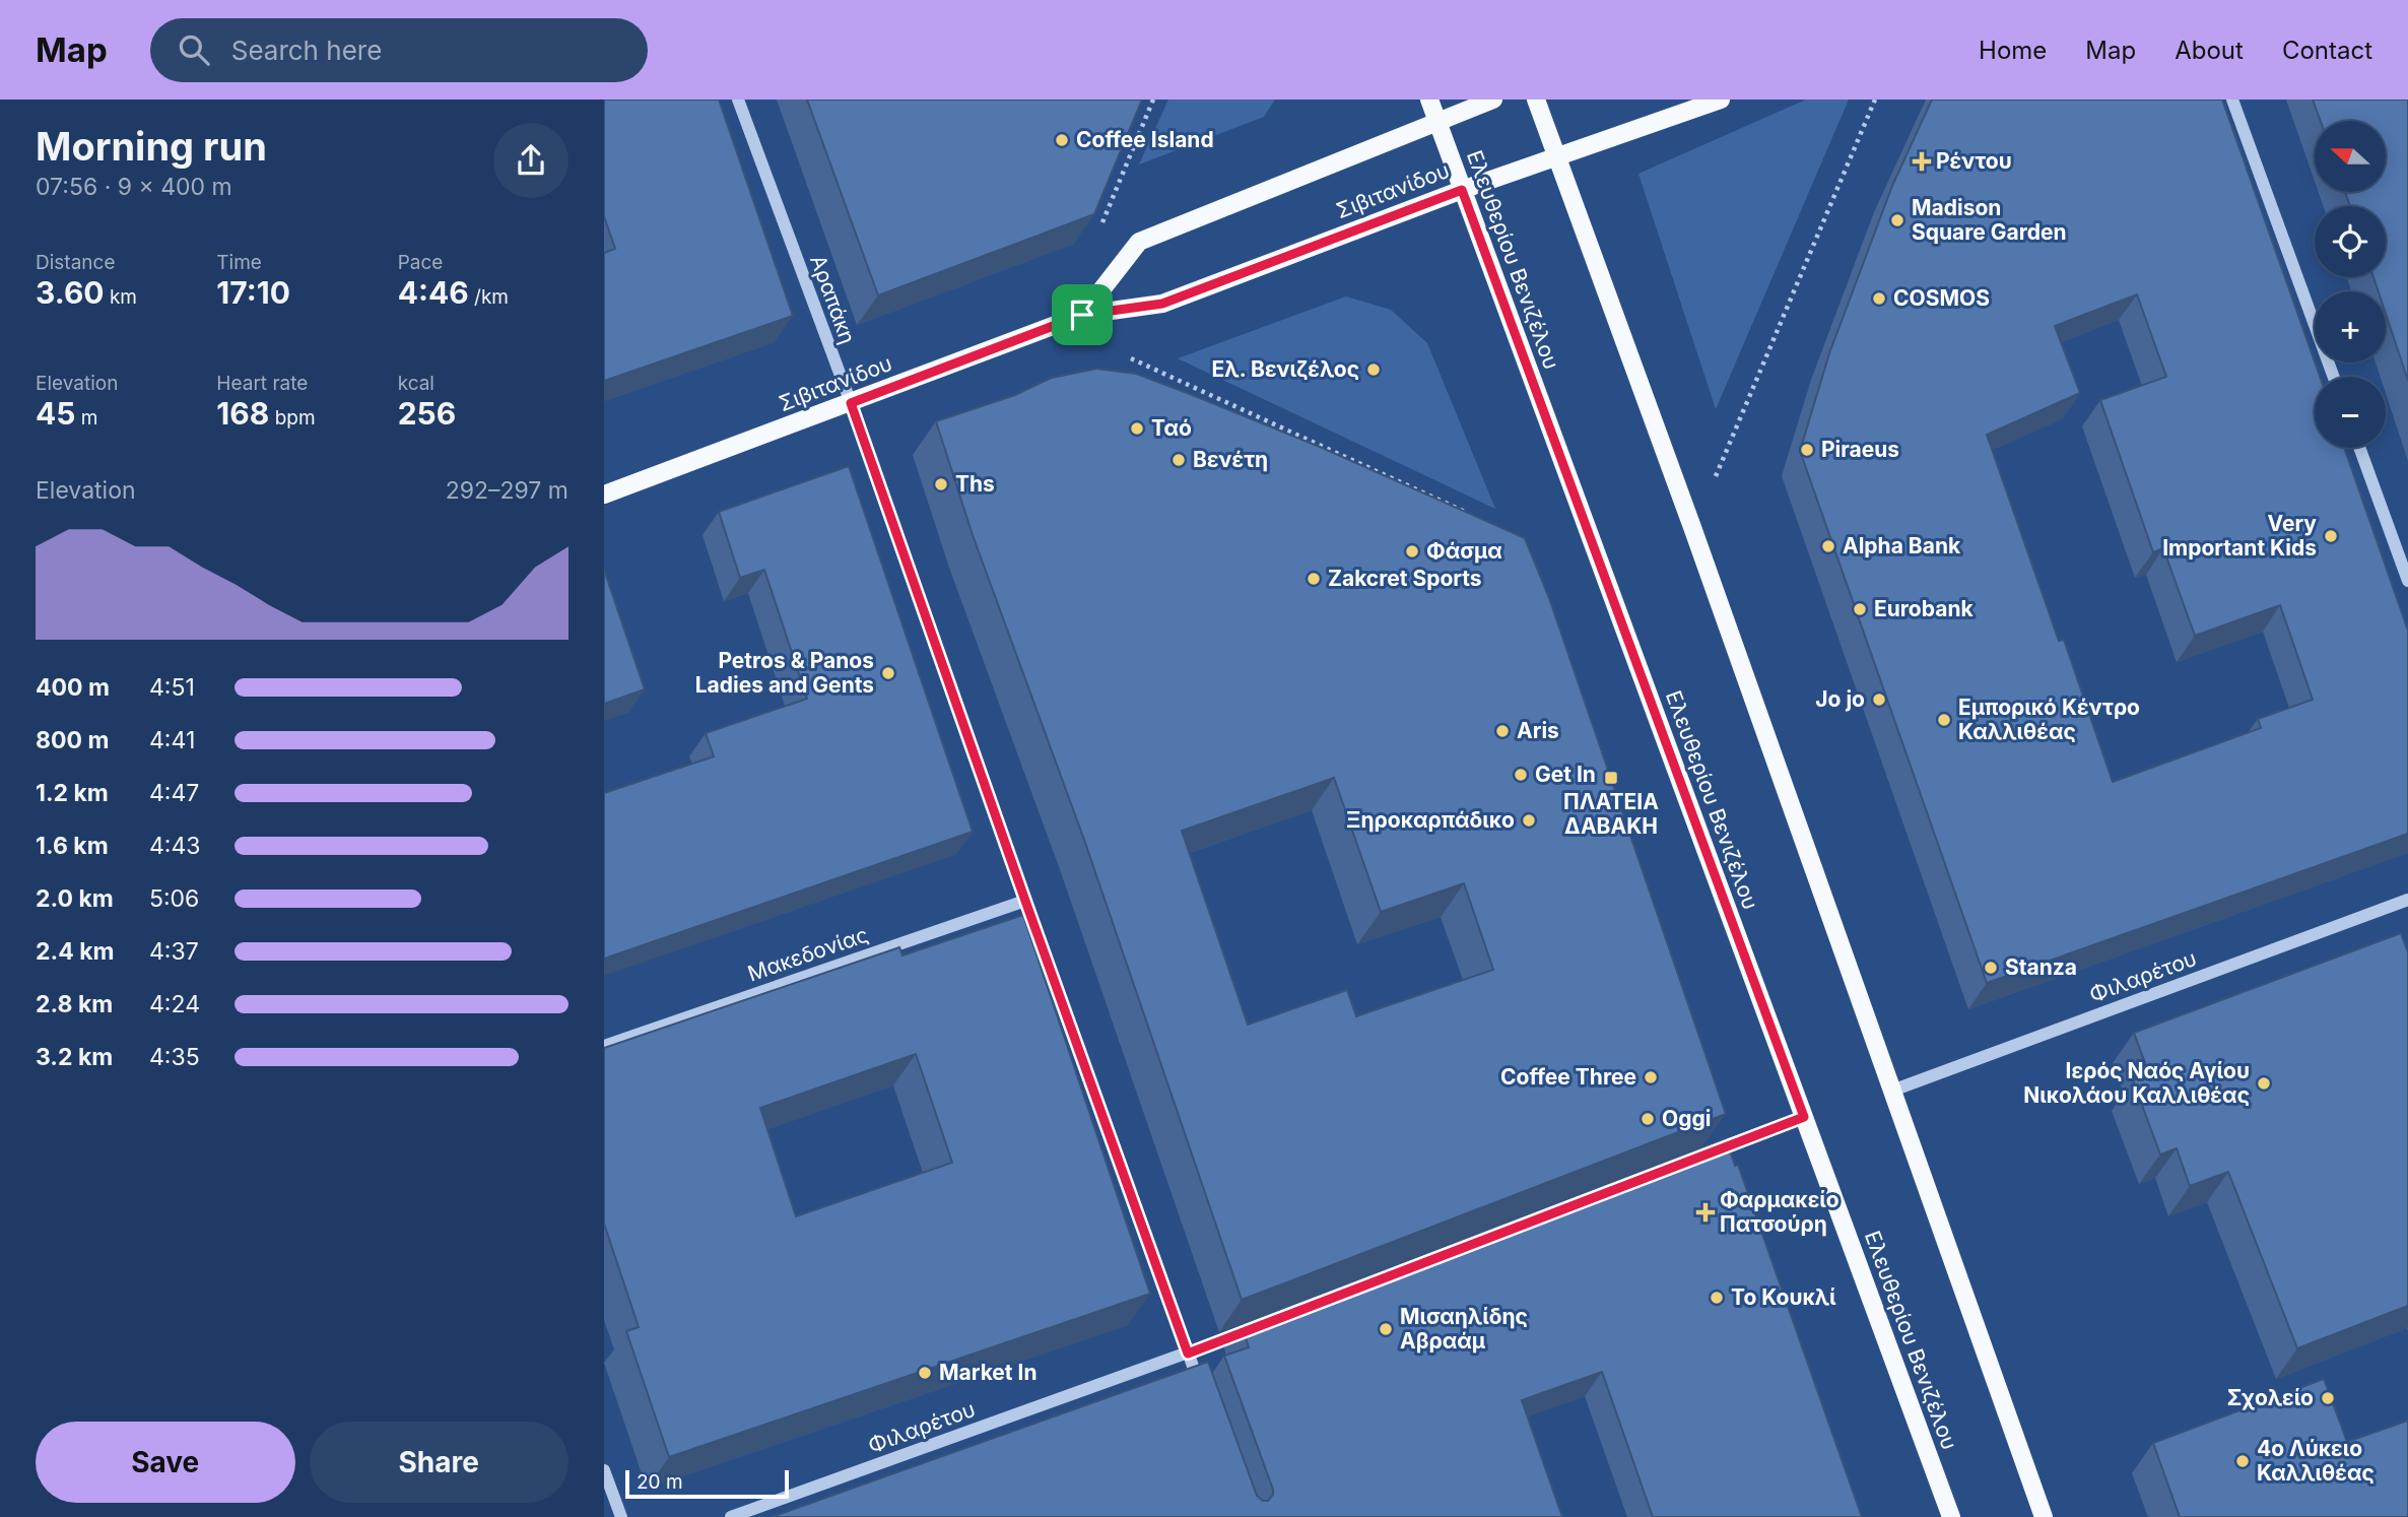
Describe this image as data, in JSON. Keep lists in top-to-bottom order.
{
  "streets": {
    "main road": ["Σιβιτανίδου", "Ελευθερίου Βενιζέλου"],
    "street": ["Αραπάκη", "Μακεδονίας", "Φιλαρέτου"]
  },
  "crossings": [
    ["Σιβιτανίδου", "Ελευθερίου Βενιζέλου"],
    ["Σιβιτανίδου", "Αραπάκη"],
    ["Αραπάκη", "Μακεδονίας"],
    ["Αραπάκη", "Φιλαρέτου"]
  ],
  "places": {
    "other": [
      "Coffee Island",
      "Madison Square Garden",
      "COSMOS",
      "Ελ. Βενιζέλος",
      "Ταό",
      "Piraeus",
      "Βενέτη",
      "Ths",
      "Very Important Kids",
      "Alpha Bank",
      "Φάσμα",
      "Zakcret Sports",
      "Eurobank",
      "Petros & Panos Ladies and Gents",
      "Jo jo",
      "Εμπορικό Κέντρο Καλλιθέας",
      "Aris",
      "Get In",
      "Ξηροκαρπάδικο",
      "Stanza",
      "Coffee Three",
      "Ιερός Ναός Αγίου Νικολάου Καλλιθέας",
      "Oggi",
      "Το Κουκλί",
      "Μισαηλίδης Αβραάμ",
      "Market In",
      "Σχολείο",
      "4ο Λύκειο Καλλιθέας"
    ],
    "health": ["Ρέντου", "Φαρμακείο Πατσούρη"],
    "transit": ["ΠΛΑΤΕΙΑ ΔΑΒΑΚΗ"]
  },
  "scale_bar": "20 m",
  "north": "left",
  "page": {
    "header": "Map",
    "search": "Search here",
    "nav": [
      "Home",
      "Map",
      "About",
      "Contact"
    ],
    "heading": ["Morning run", "07:56 · 9 × 400 m"],
    "map_buttons": ["+", "−"],
    "stats": [
      ["Distance", "3.60 km"],
      ["Time", "17:10"],
      ["Pace", "4:46 /km"],
      ["Elevation", "45 m"],
      ["Heart rate", "168 bpm"],
      ["kcal", "256"]
    ],
    "chart": ["Elevation", "292–297 m"],
    "list": [
      {
        "name": "400 m",
        "note": "4:51"
      },
      {
        "name": "800 m",
        "note": "4:41"
      },
      {
        "name": "1.2 km",
        "note": "4:47"
      },
      {
        "name": "1.6 km",
        "note": "4:43"
      },
      {
        "name": "2.0 km",
        "note": "5:06"
      },
      {
        "name": "2.4 km",
        "note": "4:37"
      },
      {
        "name": "2.8 km",
        "note": "4:24"
      },
      {
        "name": "3.2 km",
        "note": "4:35"
      }
    ],
    "buttons": ["Save", "Share"],
    "scale": "20 m"
  }
}
